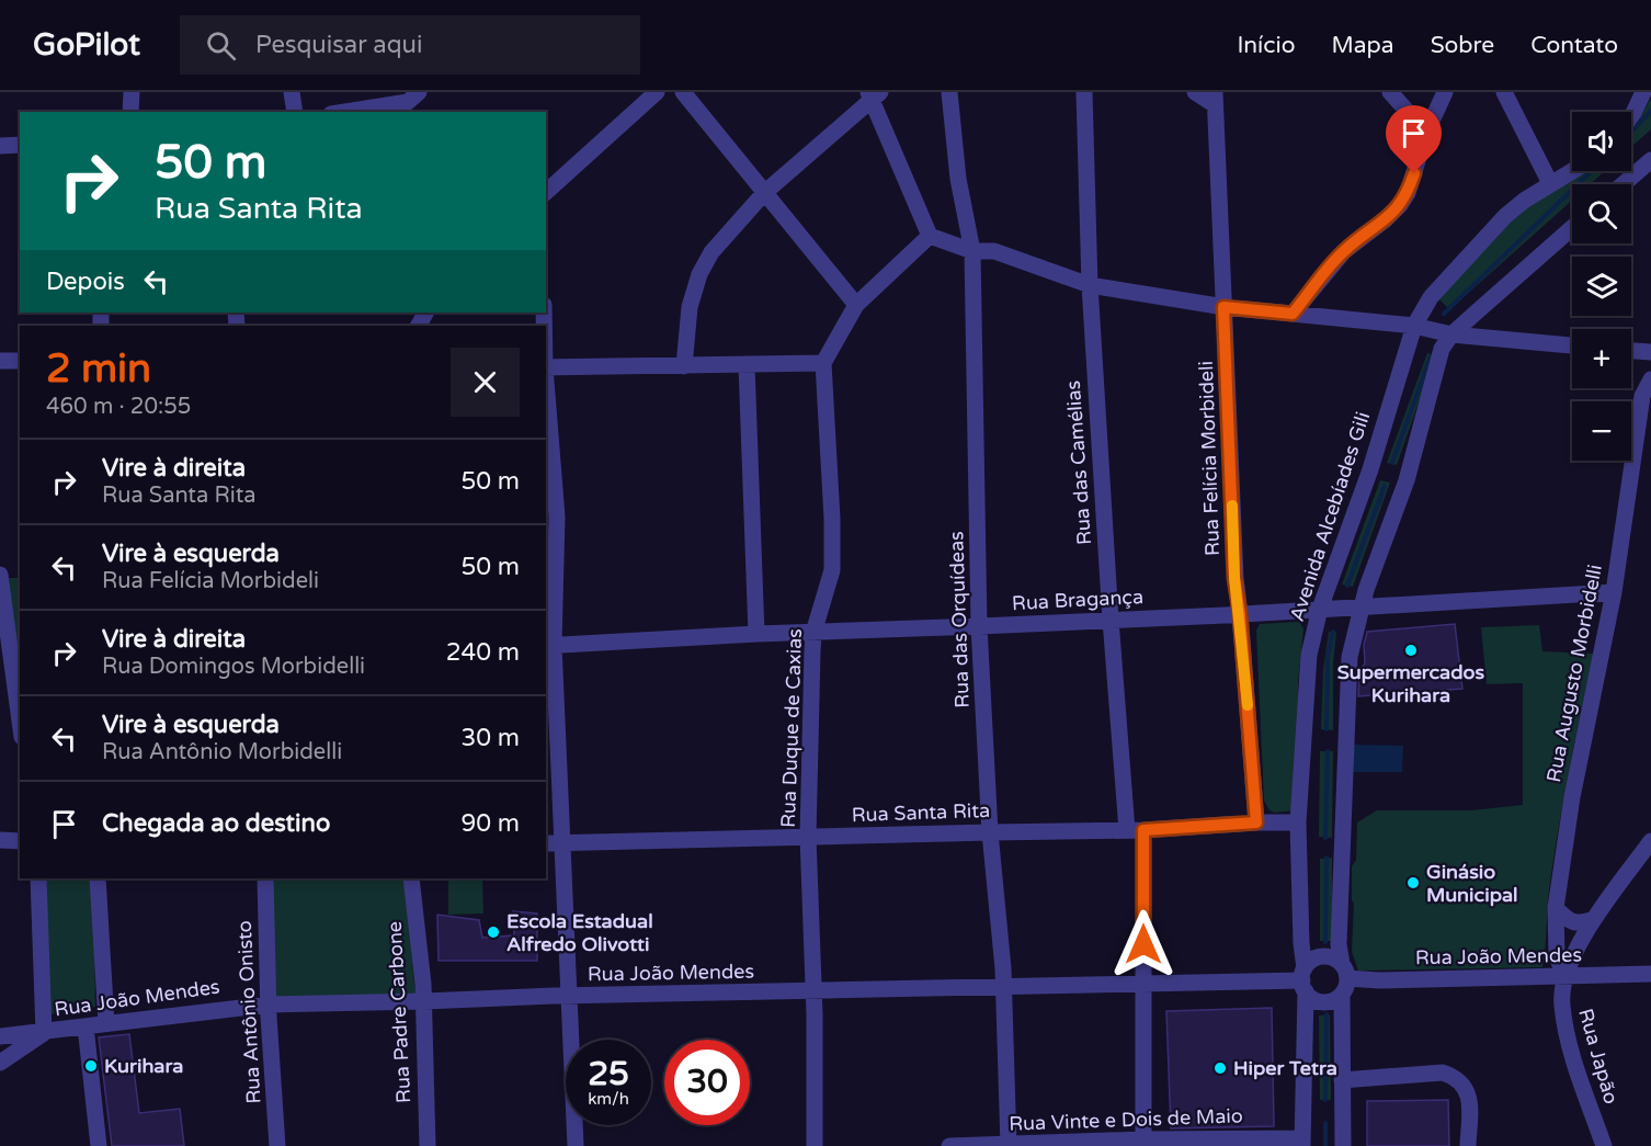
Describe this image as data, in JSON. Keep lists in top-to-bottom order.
{
  "streets": {
    "street": [
      "Rua Felícia Morbideli",
      "Rua das Camélias",
      "Avenida Alcebíades Gili",
      "Rua Bragança",
      "Rua das Orquídeas",
      "Rua Augusto Morbidelli",
      "Rua Duque de Caxias",
      "Rua Santa Rita",
      "Rua João Mendes",
      "Rua Antônio Onisto",
      "Rua Padre Carbone",
      "Rua Japão",
      "Rua Vinte e Dois de Maio"
    ]
  },
  "crossings": [
    ["Rua Felícia Morbideli", "Rua Bragança"],
    ["Rua Felícia Morbideli", "Rua Santa Rita"],
    ["Rua das Camélias", "Rua Bragança"],
    ["Rua das Camélias", "Rua Santa Rita"],
    ["Rua das Camélias", "Rua João Mendes"],
    ["Rua das Camélias", "Rua Vinte e Dois de Maio"],
    ["Avenida Alcebíades Gili", "Rua Bragança"],
    ["Avenida Alcebíades Gili", "Rua Santa Rita"],
    ["Avenida Alcebíades Gili", "Rua João Mendes"],
    ["Avenida Alcebíades Gili", "Rua Vinte e Dois de Maio"],
    ["Rua Bragança", "Rua das Orquídeas"],
    ["Rua Bragança", "Rua Augusto Morbidelli"],
    ["Rua Bragança", "Rua Duque de Caxias"],
    ["Rua das Orquídeas", "Rua Santa Rita"],
    ["Rua das Orquídeas", "Rua João Mendes"],
    ["Rua das Orquídeas", "Rua Vinte e Dois de Maio"],
    ["Rua Augusto Morbidelli", "Rua João Mendes"],
    ["Rua Augusto Morbidelli", "Rua Japão"],
    ["Rua Duque de Caxias", "Rua Santa Rita"],
    ["Rua Duque de Caxias", "Rua João Mendes"],
    ["Rua João Mendes", "Rua Antônio Onisto"],
    ["Rua João Mendes", "Rua Padre Carbone"],
    ["Rua João Mendes", "Rua Japão"]
  ],
  "places": [
    "Supermercados Kurihara",
    "Ginásio Municipal",
    "Escola Estadual Alfredo Olivotti",
    "Kurihara",
    "Hiper Tetra"
  ],
  "page": {
    "header": "GoPilot",
    "search": "Pesquisar aqui",
    "nav": [
      "Início",
      "Mapa",
      "Sobre",
      "Contato"
    ],
    "map_buttons": ["+", "−"],
    "turn": ["50 m", "Rua Santa Rita"],
    "then": "Depois",
    "heading": ["2 min", "460 m · 20:55"],
    "list": [
      {
        "name": "Vire à direita",
        "note": "Rua Santa Rita",
        "value": "50 m"
      },
      {
        "name": "Vire à esquerda",
        "note": "Rua Felícia Morbideli",
        "value": "50 m"
      },
      {
        "name": "Vire à direita",
        "note": "Rua Domingos Morbidelli",
        "value": "240 m"
      },
      {
        "name": "Vire à esquerda",
        "note": "Rua Antônio Morbidelli",
        "value": "30 m"
      },
      {
        "name": "Chegada ao destino",
        "value": "90 m"
      }
    ],
    "speed": "25 km/h",
    "limit": "30"
  }
}
